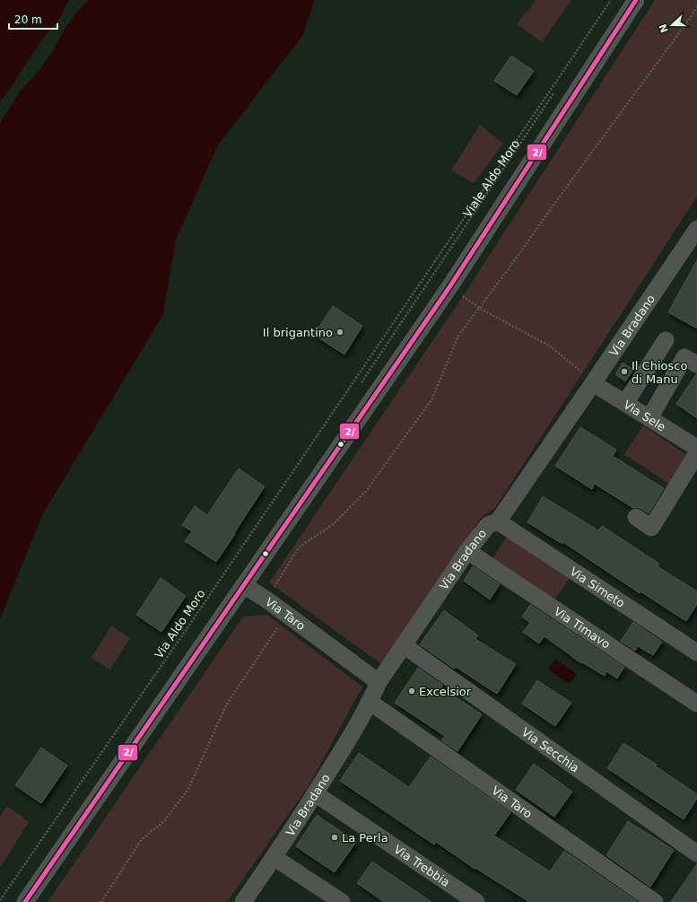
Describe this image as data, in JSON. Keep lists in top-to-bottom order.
{
  "streets": {
    "street": [
      "Via Bradano",
      "Via Sele",
      "Via Simeto",
      "Via Taro",
      "Via Timavo",
      "Via Secchia",
      "Via Trebbia"
    ],
    "path": ["Viale Aldo Moro", "Via Aldo Moro"]
  },
  "crossings": [
    ["Viale Aldo Moro", "Via Aldo Moro"],
    ["Via Bradano", "Via Sele"],
    ["Via Bradano", "Via Simeto"],
    ["Via Bradano", "Via Taro"],
    ["Via Bradano", "Via Timavo"],
    ["Via Bradano", "Via Secchia"],
    ["Via Bradano", "Via Trebbia"]
  ],
  "places": [
    "Il brigantino",
    "Il Chiosco di Manu",
    "Excelsior",
    "La Perla"
  ],
  "lines": ["transit line 2/"],
  "scale_bar": "20 m",
  "north": "left"
}
